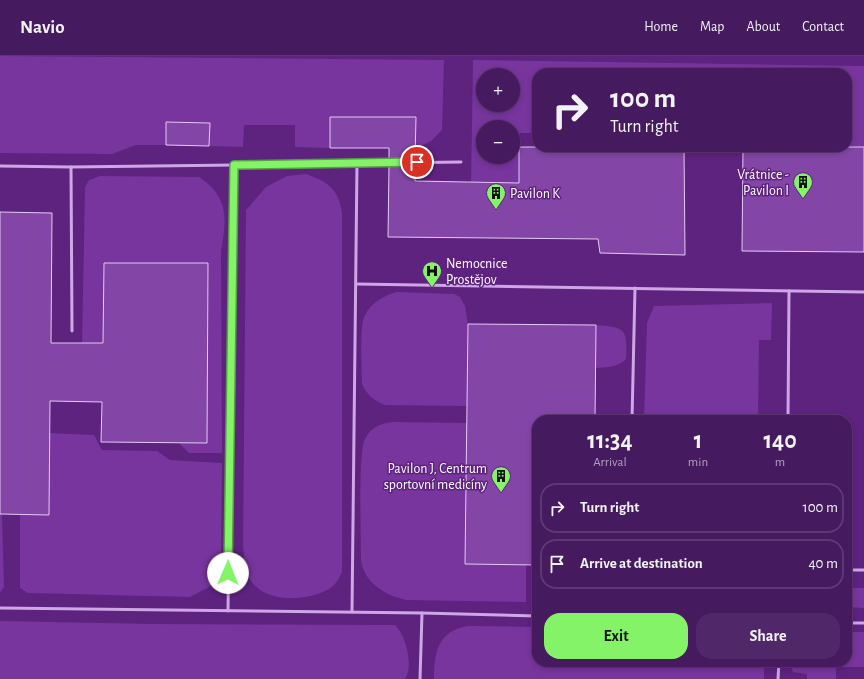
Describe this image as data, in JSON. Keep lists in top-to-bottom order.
{
  "places": {
    "building": ["Vrátnice - Pavilon I", "Pavilon K", "Pavilon J, Centrum sportovní medicíny"],
    "hospital": ["Nemocnice Prostějov"]
  },
  "page": {
    "header": "Navio",
    "nav": [
      "Home",
      "Map",
      "About",
      "Contact"
    ],
    "map_buttons": ["+", "−"],
    "turn": ["100 m", "Turn right"],
    "eta": [
      "11:34",
      "Arrival",
      "1",
      "min",
      "140",
      "m"
    ],
    "list": [
      {
        "name": "Turn right",
        "value": "100 m"
      },
      {
        "name": "Arrive at destination",
        "value": "40 m"
      }
    ],
    "buttons": ["Exit", "Share"]
  }
}
